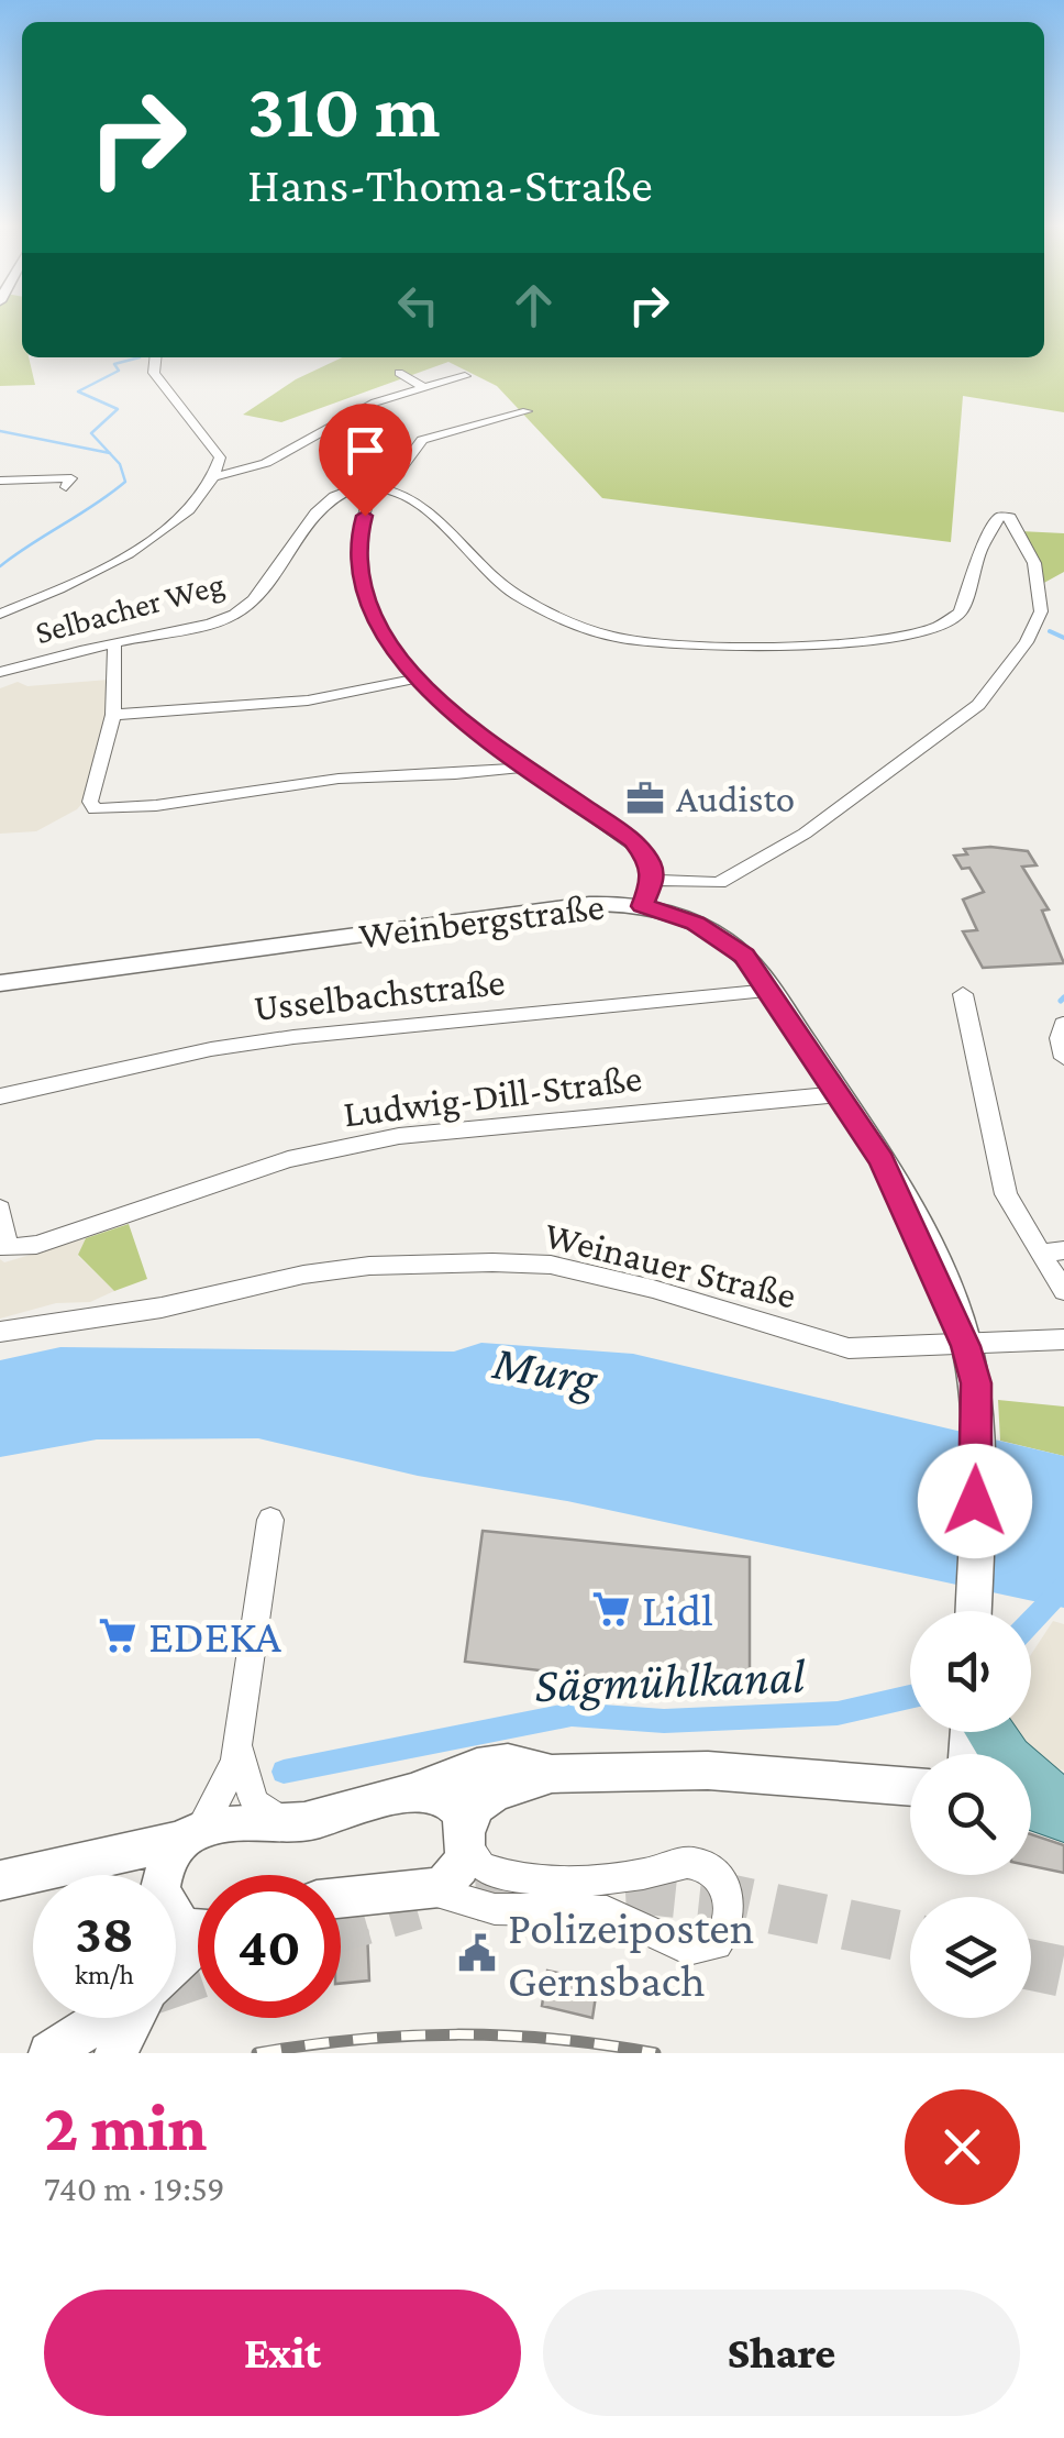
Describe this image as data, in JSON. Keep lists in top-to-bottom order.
{
  "streets": {
    "street": [
      "Selbacher Weg",
      "Weinbergstraße",
      "Usselbachstraße",
      "Ludwig-Dill-Straße",
      "Weinauer Straße"
    ]
  },
  "crossings": [
    ["Weinbergstraße", "Usselbachstraße"],
    ["Weinbergstraße", "Ludwig-Dill-Straße"],
    ["Weinbergstraße", "Weinauer Straße"]
  ],
  "water": ["Murg", "Sägmühlkanal"],
  "places": {
    "office": ["Audisto"],
    "supermarket": ["Lidl", "EDEKA"],
    "public building": ["Polizeiposten Gernsbach"]
  },
  "page": {
    "turn": ["310 m", "Hans-Thoma-Straße"],
    "speed": "38 km/h",
    "limit": "40",
    "heading": ["2 min", "740 m · 19:59"],
    "buttons": ["Exit", "Share"]
  }
}
